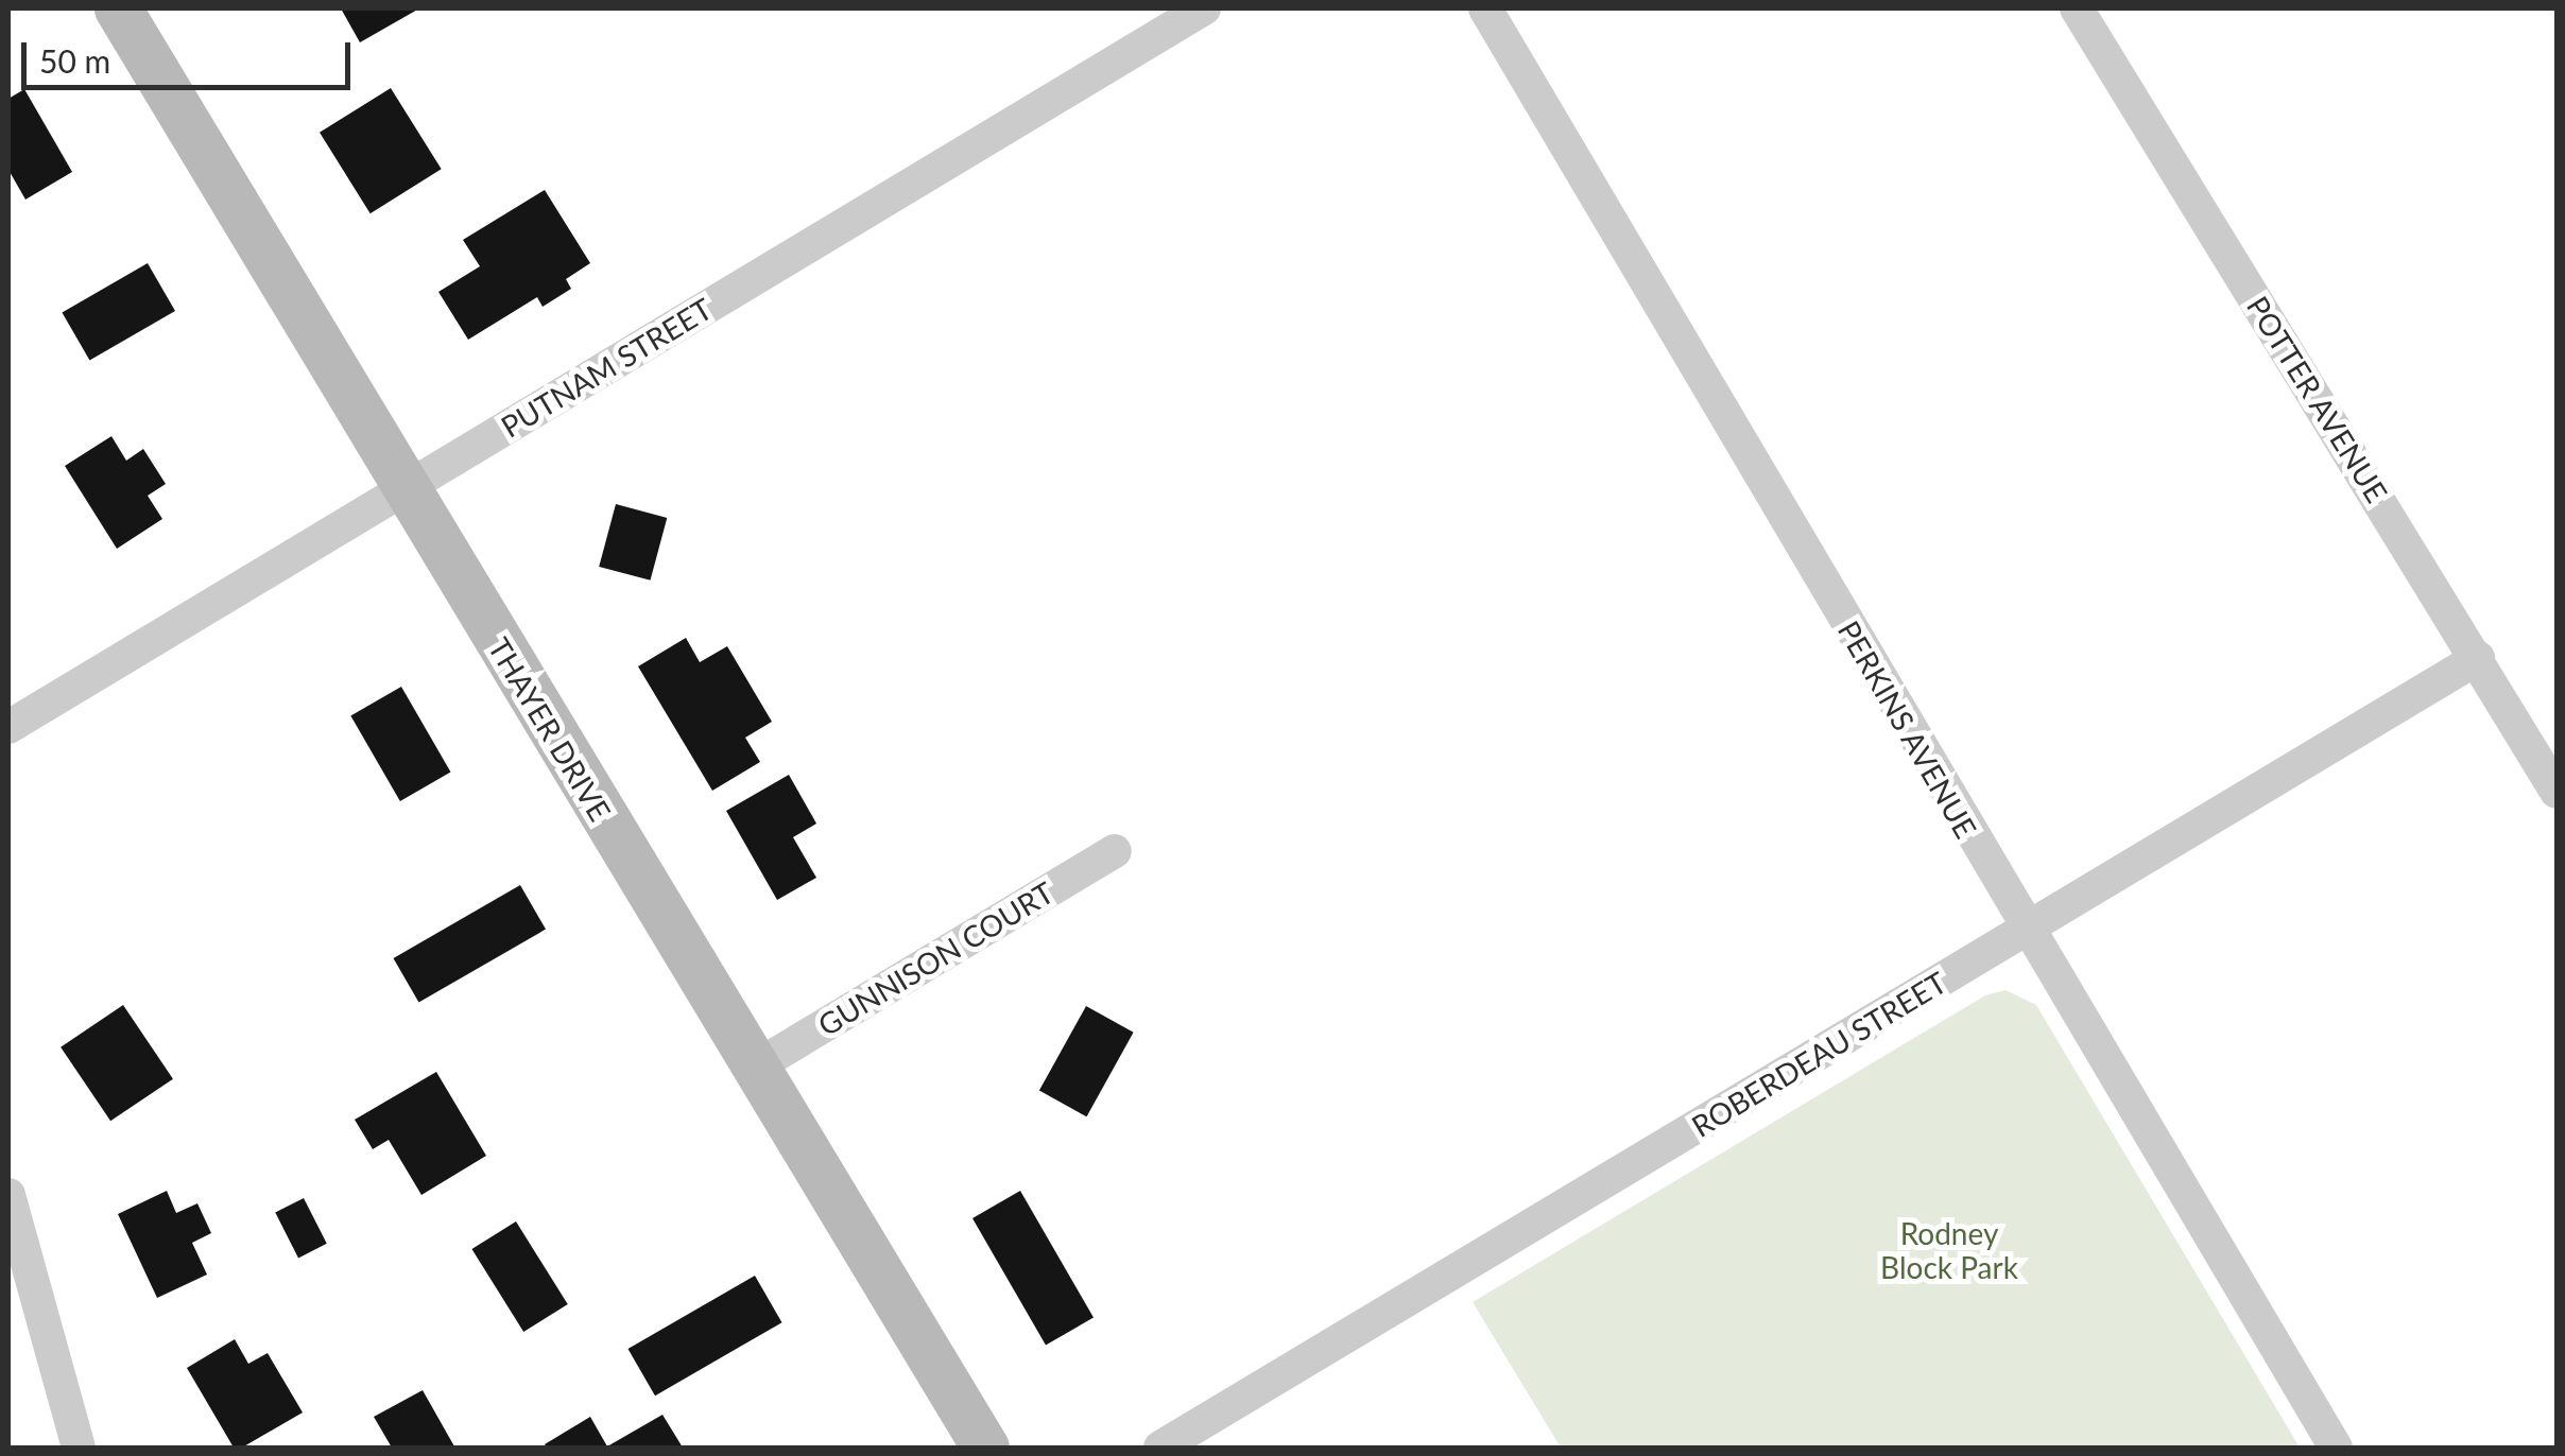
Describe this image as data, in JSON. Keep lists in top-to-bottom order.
{
  "streets": {
    "street": [
      "PUTNAM STREET",
      "POTTER AVENUE",
      "THAYER DRIVE",
      "PERKINS AVENUE",
      "GUNNISON COURT",
      "ROBERDEAU STREET"
    ]
  },
  "crossings": [
    ["PUTNAM STREET", "THAYER DRIVE"],
    ["POTTER AVENUE", "ROBERDEAU STREET"],
    ["THAYER DRIVE", "GUNNISON COURT"],
    ["PERKINS AVENUE", "ROBERDEAU STREET"]
  ],
  "parks": ["Rodney Block Park"],
  "scale_bar": "50 m"
}
